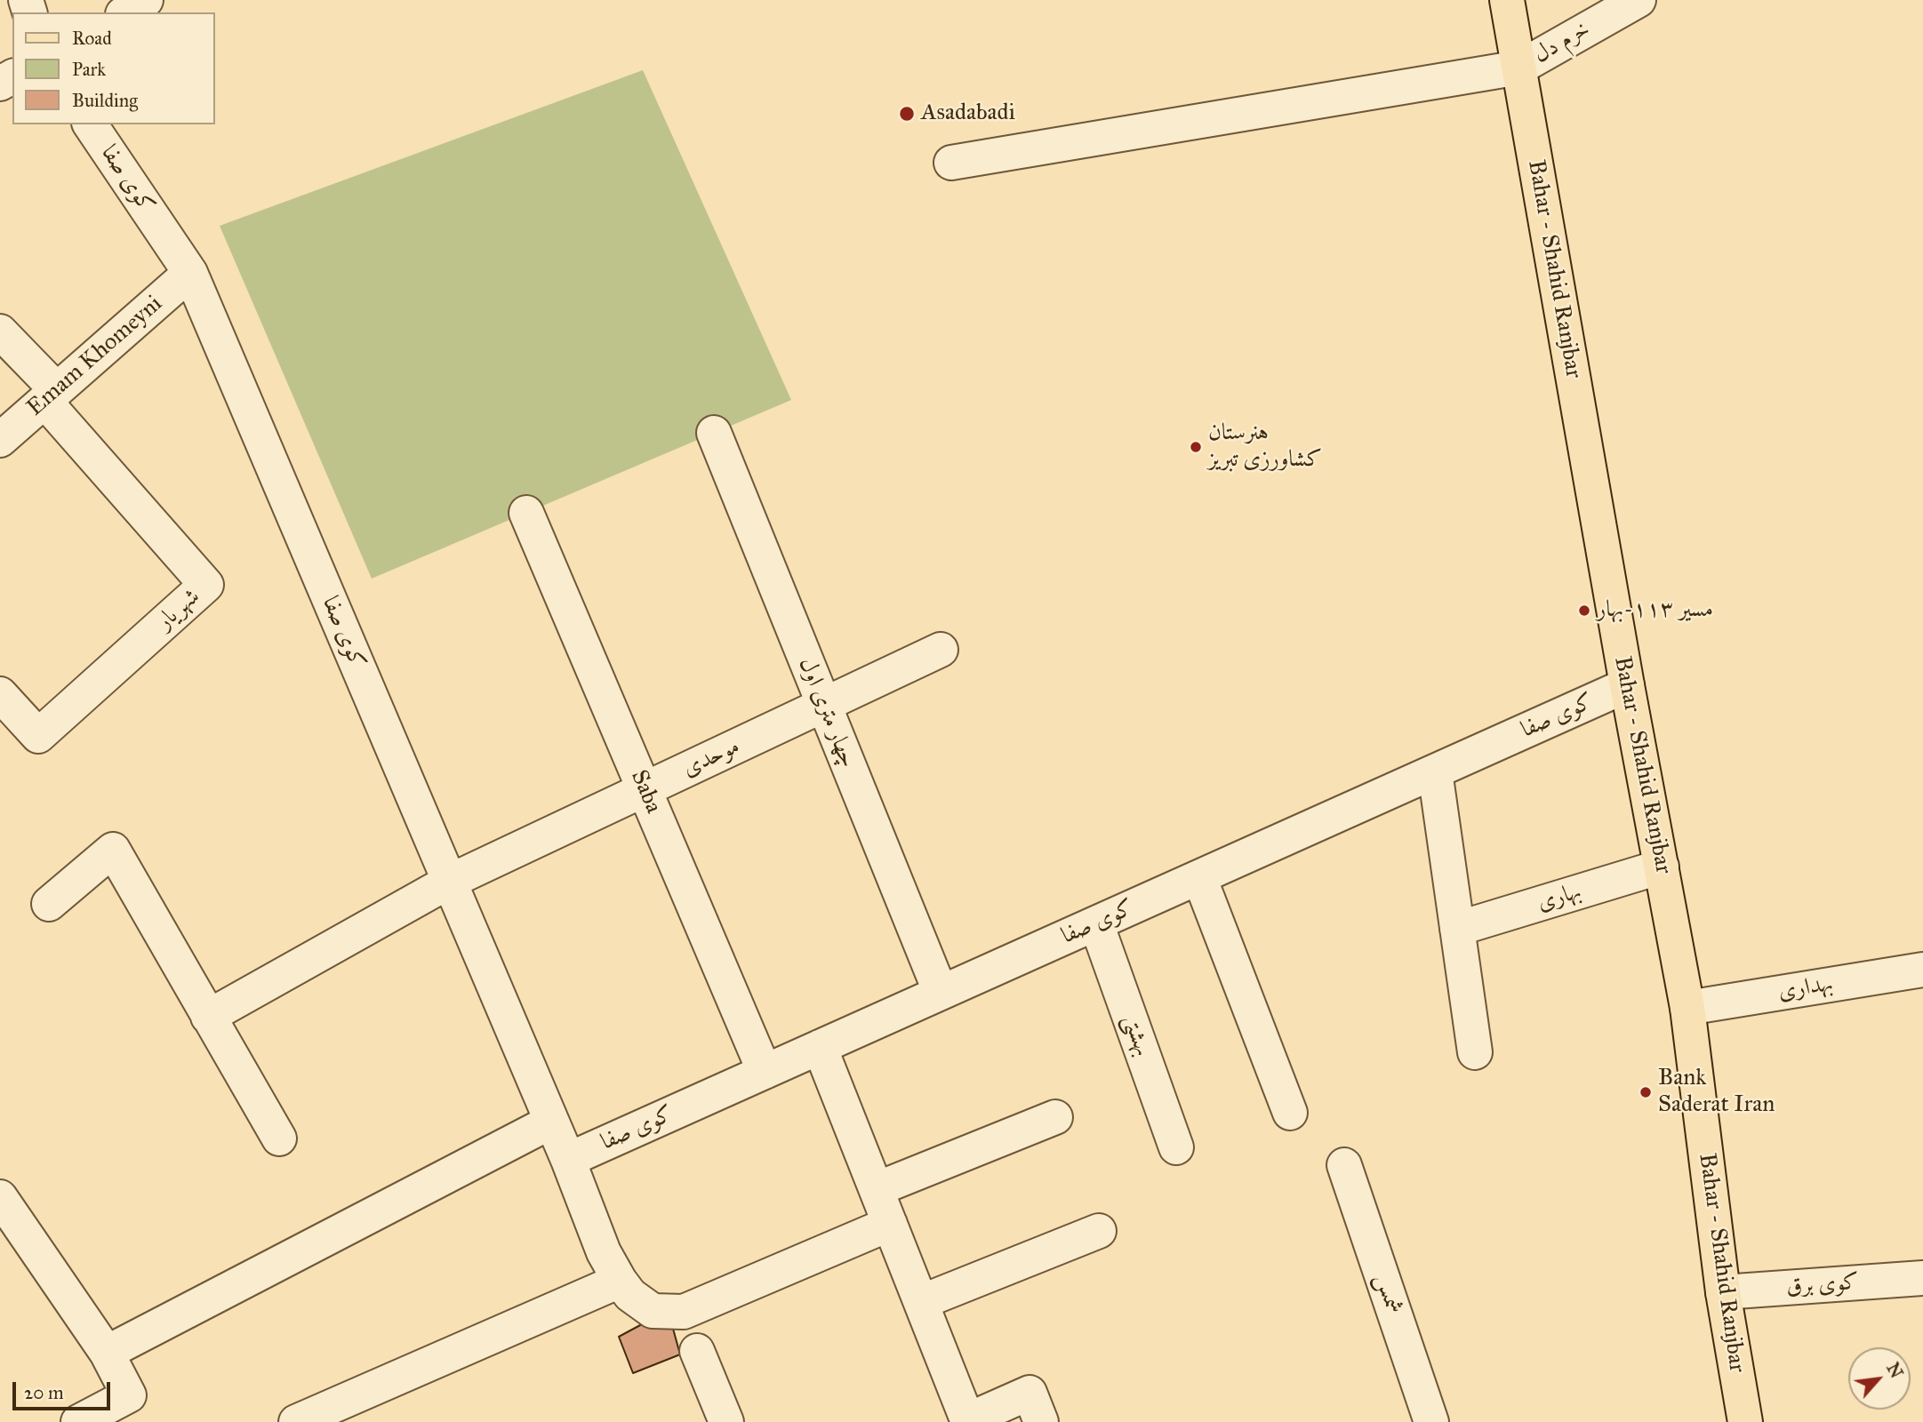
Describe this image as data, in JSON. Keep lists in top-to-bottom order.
{
  "streets": {
    "main road": ["Bahar - Shahid Ranjbar"],
    "street": [
      "خرم دل",
      "کوی صفا",
      "Emam Khomeyni",
      "شهریار",
      "چهار متری اول",
      "موحدی",
      "Saba",
      "بهاری",
      "بهداری",
      "بهشتی",
      "کوی برق",
      "شمس"
    ]
  },
  "crossings": [
    ["خرم دل", "Bahar - Shahid Ranjbar"],
    ["کوی صفا", "Bahar - Shahid Ranjbar"],
    ["کوی صفا", "Emam Khomeyni"],
    ["کوی صفا", "چهار متری اول"],
    ["کوی صفا", "موحدی"],
    ["کوی صفا", "Saba"],
    ["کوی صفا", "بهشتی"],
    ["Bahar - Shahid Ranjbar", "بهاری"],
    ["Bahar - Shahid Ranjbar", "بهداری"],
    ["Bahar - Shahid Ranjbar", "کوی برق"],
    ["Emam Khomeyni", "شهریار"],
    ["چهار متری اول", "موحدی"],
    ["موحدی", "Saba"]
  ],
  "places": [
    "Asadabadi",
    "هنرستان کشاورزی تبریز",
    "مسیر ۱۱۳-بهار",
    "Bank Saderat Iran"
  ],
  "legend": ["Road", "Park", "Building"],
  "scale_bar": "20 m",
  "north": "top right"
}
